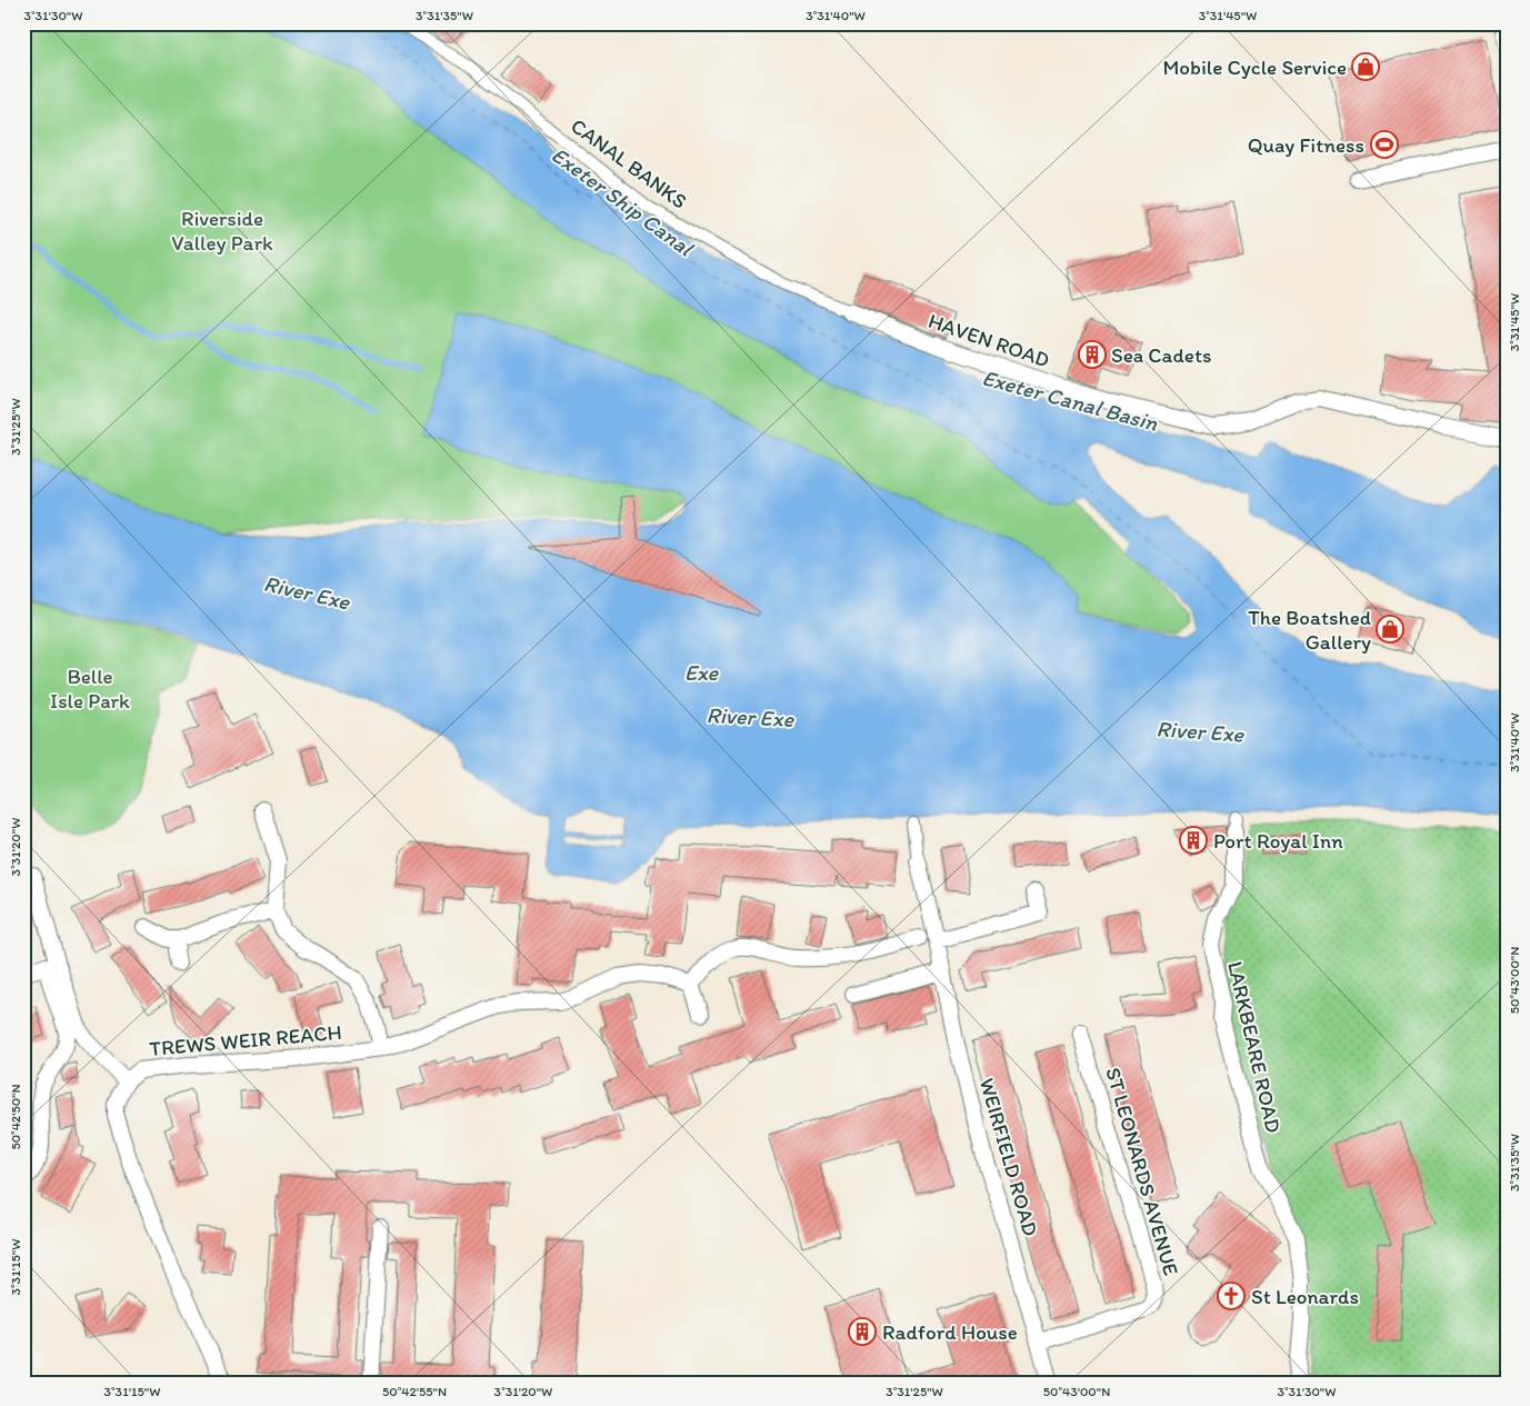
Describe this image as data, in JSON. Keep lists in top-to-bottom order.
{
  "streets": {
    "street": [
      "CANAL BANKS",
      "HAVEN ROAD",
      "TREWS WEIR REACH",
      "LARKBEARE ROAD",
      "WEIRFIELD ROAD",
      "ST LEONARDS AVENUE"
    ]
  },
  "crossings": [
    ["CANAL BANKS", "HAVEN ROAD"],
    ["WEIRFIELD ROAD", "ST LEONARDS AVENUE"]
  ],
  "water": [
    "Exeter Ship Canal",
    "Exeter Canal Basin",
    "River Exe",
    "Exe"
  ],
  "parks": ["Riverside Valley Park", "Belle Isle Park"],
  "places": {
    "shop": ["Mobile Cycle Service", "The Boatshed Gallery"],
    "sports": ["Quay Fitness"],
    "building": ["Sea Cadets", "Port Royal Inn", "Radford House"],
    "church": ["St Leonards"]
  },
  "coordinates": [
    "3°31'30\"W",
    "3°31'35\"W",
    "3°31'40\"W",
    "3°31'45\"W",
    "3°31'25\"W",
    "3°31'20\"W",
    "50°43'00\"N",
    "50°42'50\"N",
    "3°31'15\"W",
    "50°42'55\"N"
  ]
}
